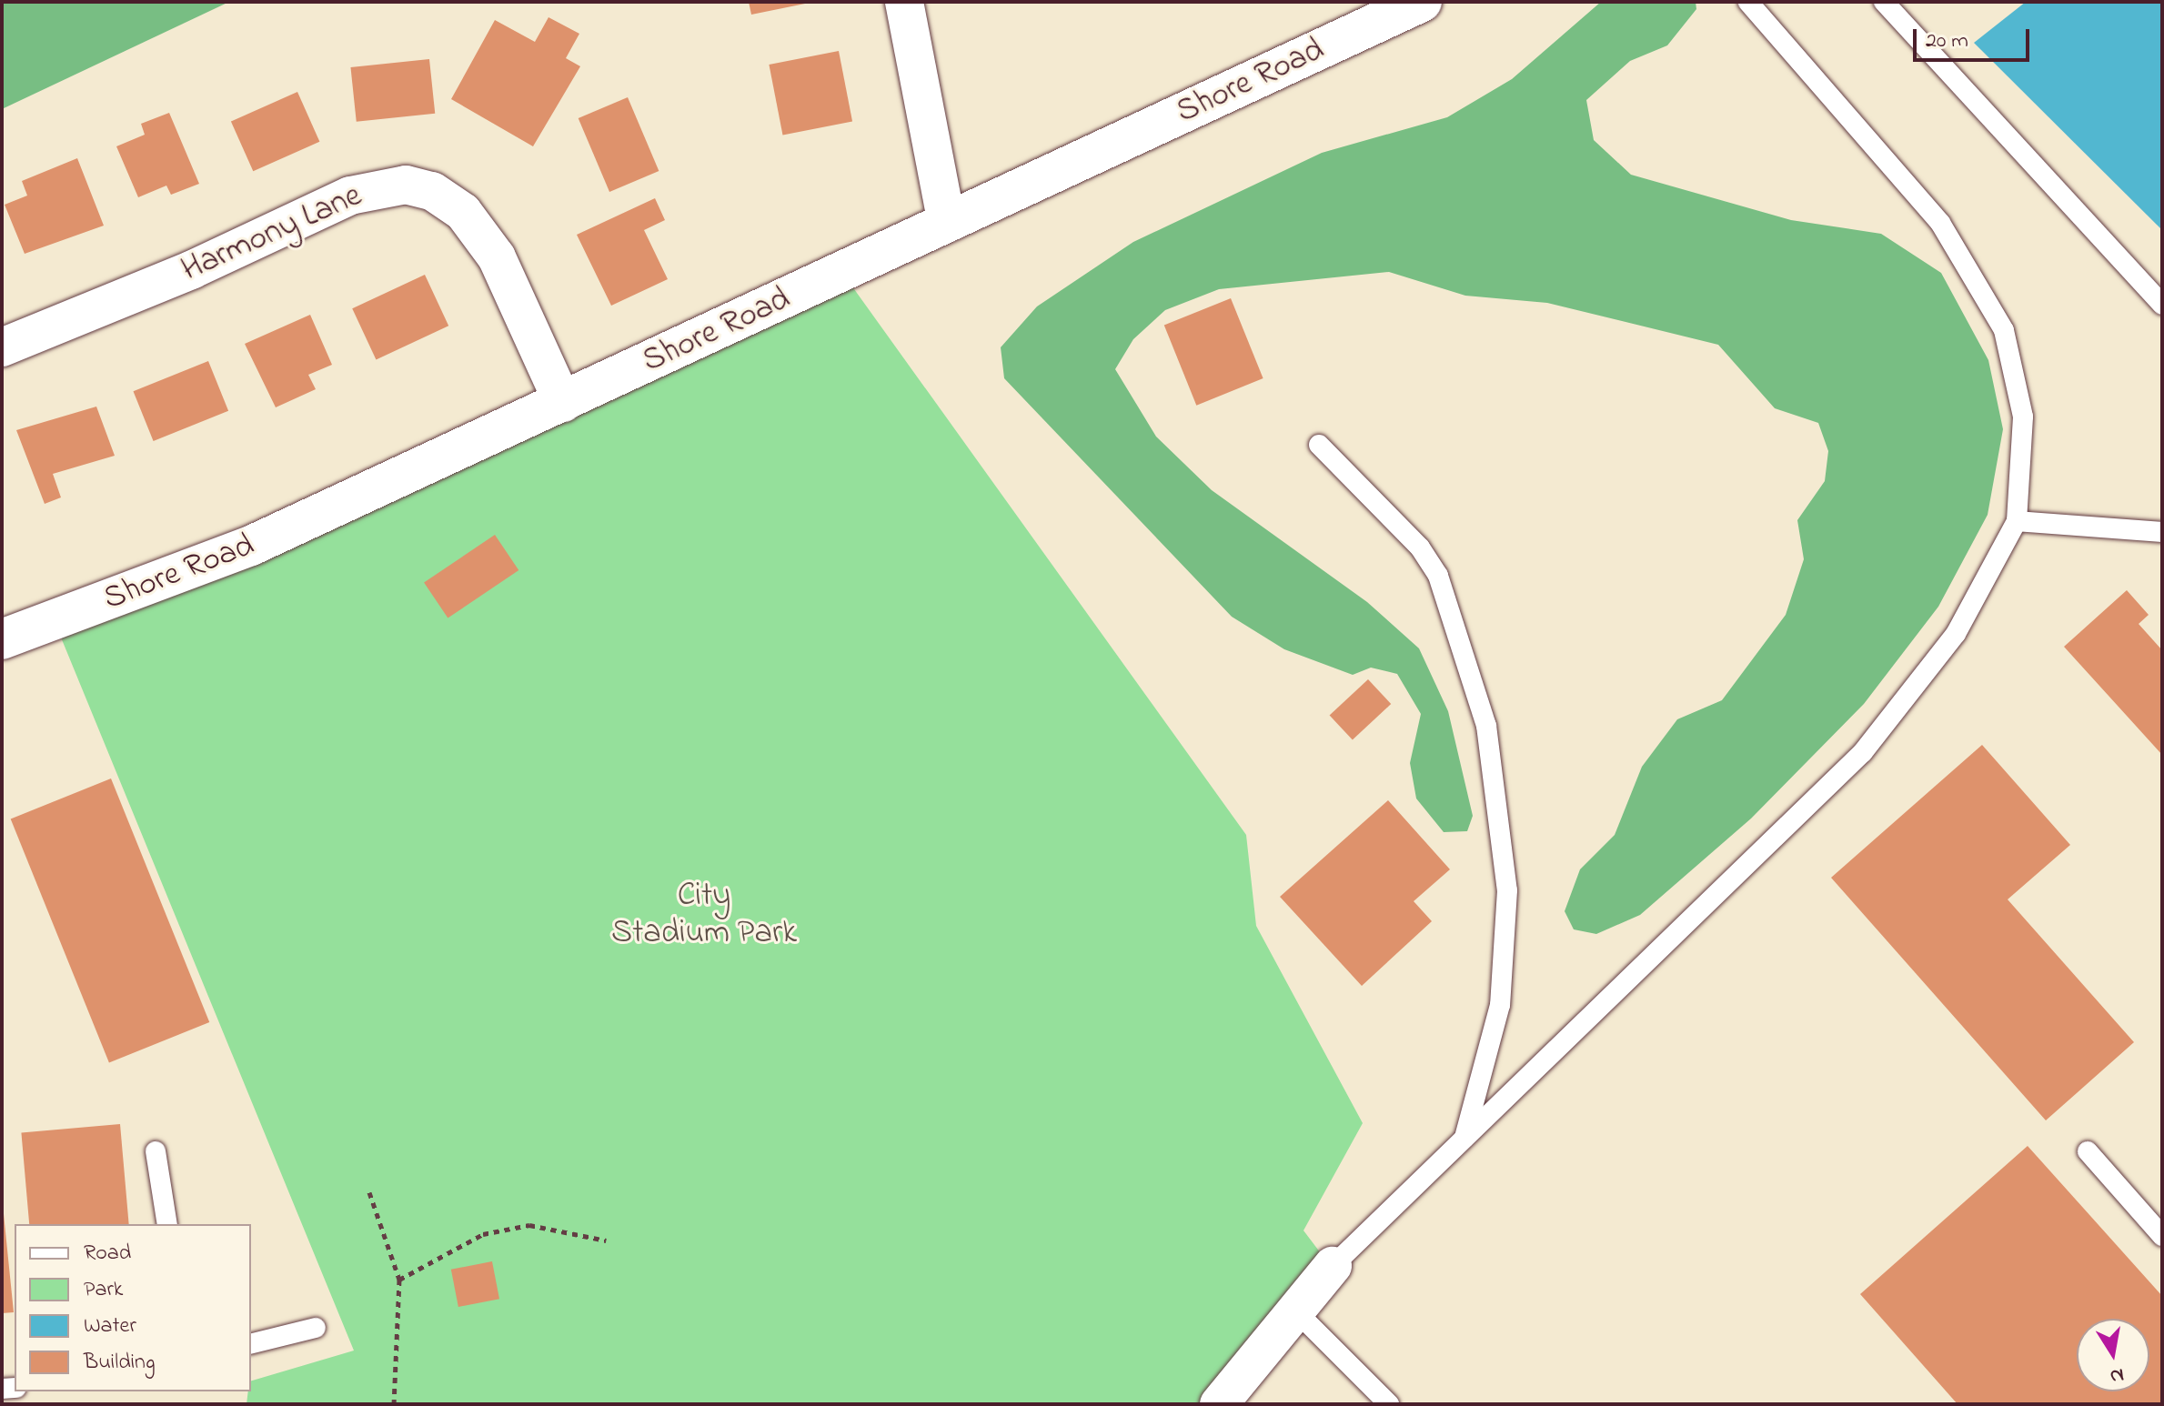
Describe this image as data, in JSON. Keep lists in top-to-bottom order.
{
  "streets": {
    "main road": ["Shore Road"],
    "street": ["Harmony Lane"]
  },
  "crossings": [
    ["Shore Road", "Harmony Lane"]
  ],
  "parks": ["City Stadium Park"],
  "legend": [
    "Road",
    "Park",
    "Water",
    "Building"
  ],
  "scale_bar": "20 m",
  "north": "bottom"
}
